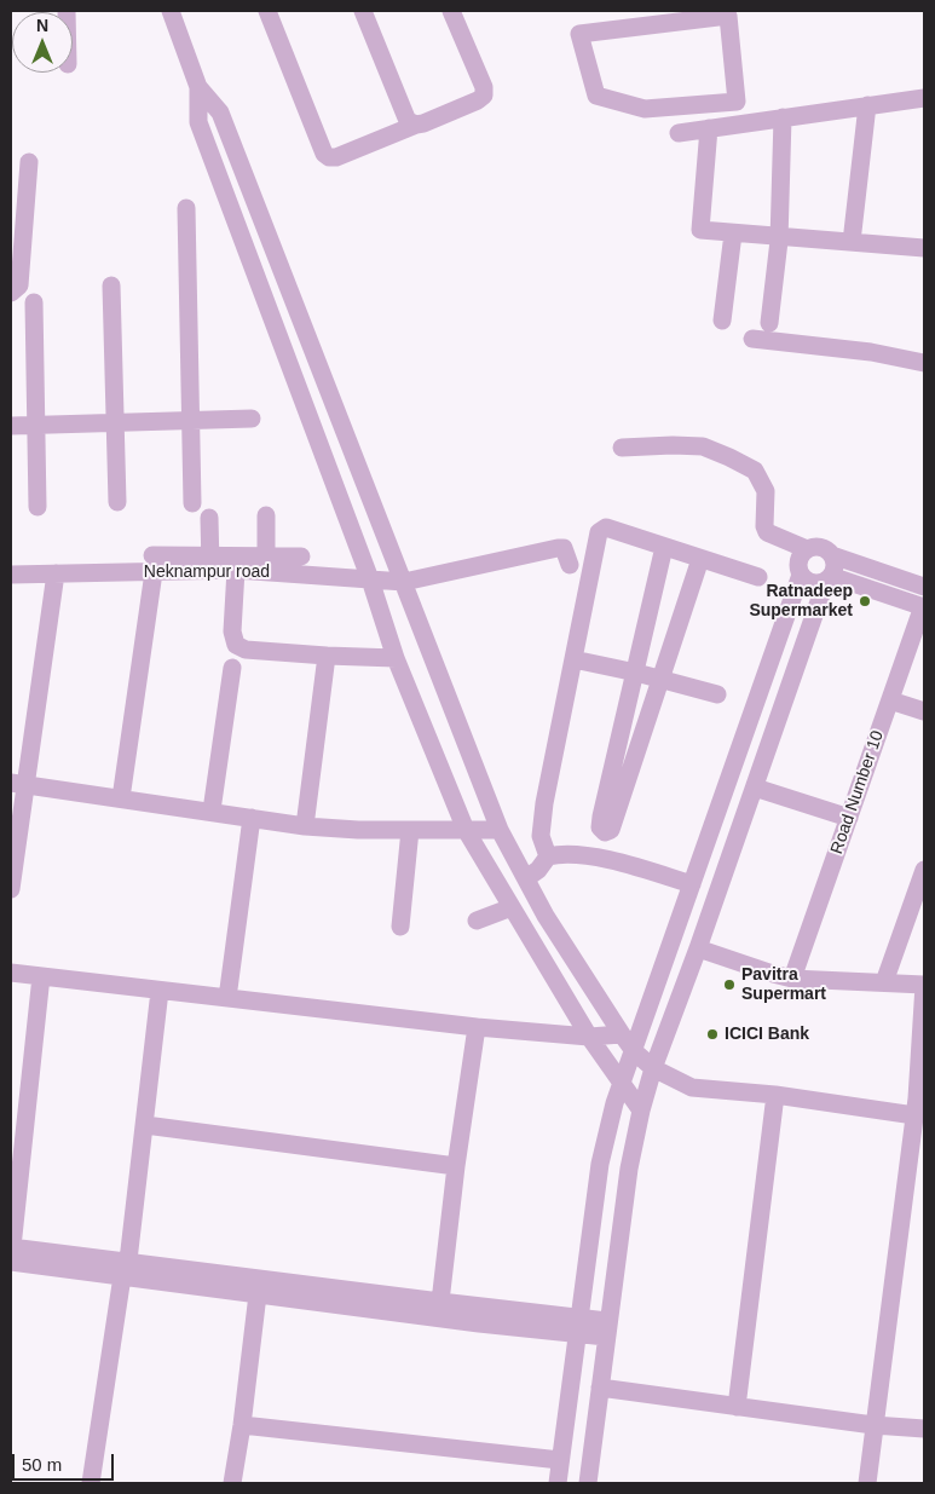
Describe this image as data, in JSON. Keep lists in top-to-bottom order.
{
  "streets": {
    "street": ["Neknampur road", "Road Number 10"]
  },
  "places": ["Ratnadeep Supermarket", "Pavitra Supermart", "ICICI Bank"],
  "scale_bar": "50 m",
  "north": "top"
}
